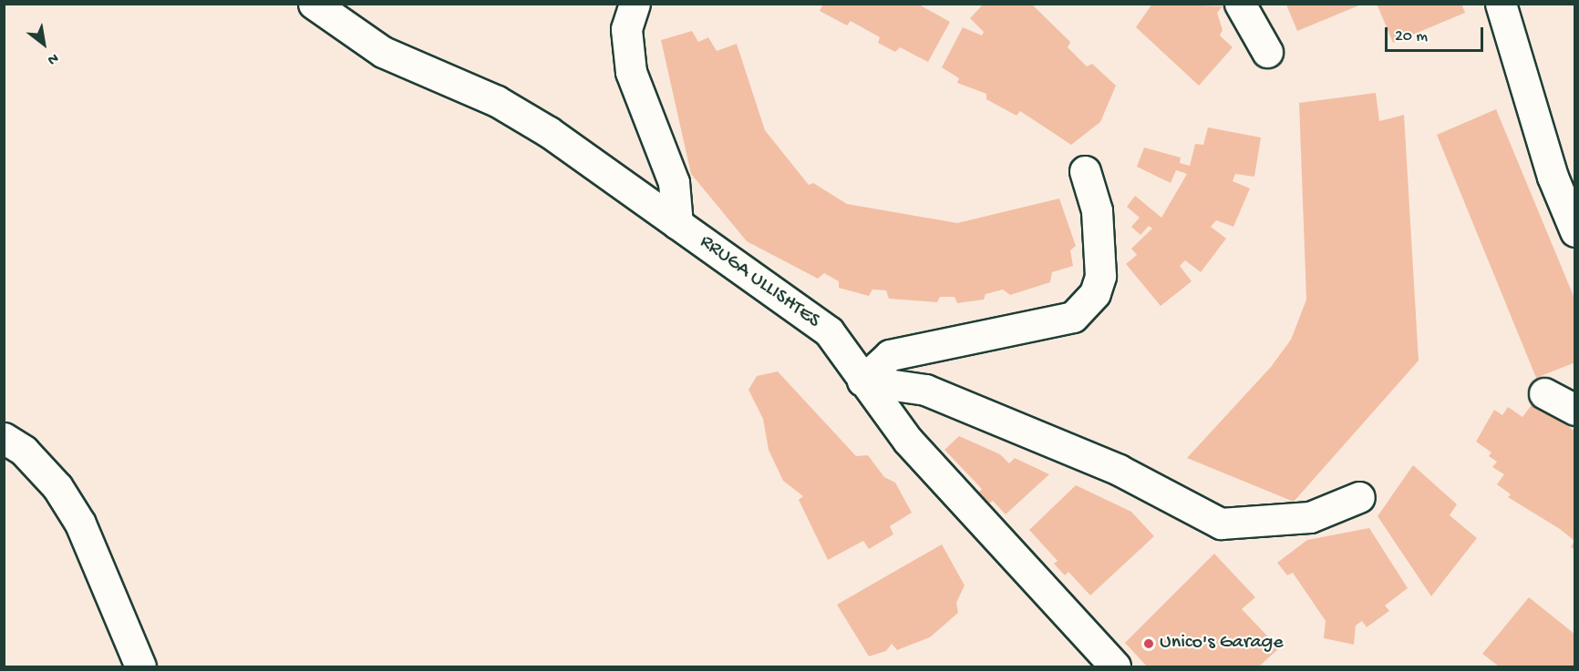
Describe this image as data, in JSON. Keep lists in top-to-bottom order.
{
  "streets": {
    "street": ["RRUGA ULLISHTES"]
  },
  "places": ["Unico's Garage"],
  "scale_bar": "20 m",
  "north": "bottom right"
}
